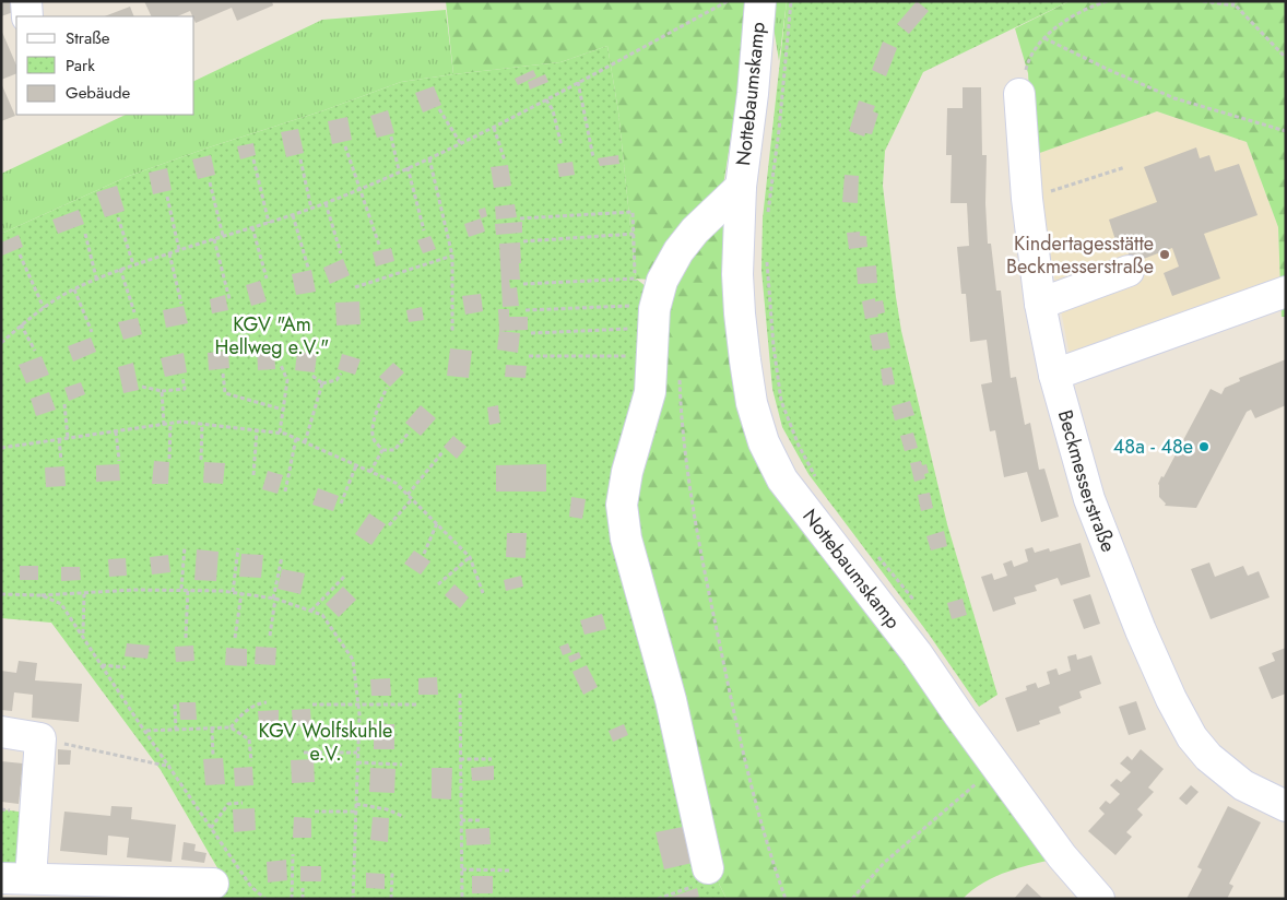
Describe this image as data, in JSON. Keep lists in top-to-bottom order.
{
  "streets": {
    "street": ["Nottebaumskamp", "Beckmesserstraße"]
  },
  "parks": ["KGV \"Am Hellweg e.V.\"", "KGV Wolfskuhle e.V."],
  "places": ["Kindertagesstätte Beckmesserstraße", "48a - 48e"],
  "legend": ["Straße", "Park", "Gebäude"]
}
